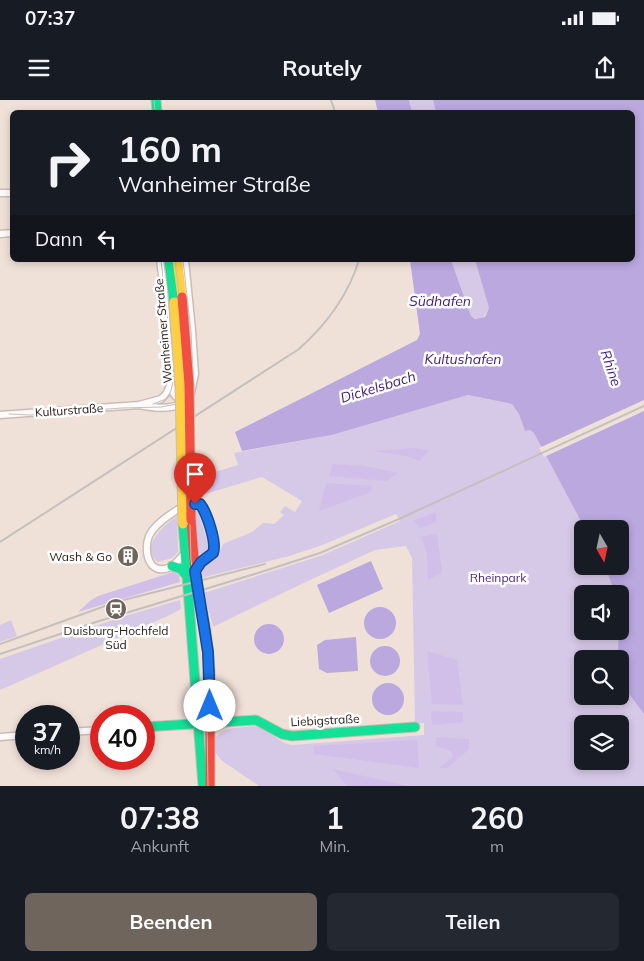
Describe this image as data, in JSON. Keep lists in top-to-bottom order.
{
  "streets": {
    "street": ["Wanheimer Straße", "Kulturstraße", "Liebigstraße"]
  },
  "crossings": [
    ["Wanheimer Straße", "Kulturstraße"],
    ["Wanheimer Straße", "Liebigstraße"]
  ],
  "water": [
    "Südhafen",
    "Kultushafen",
    "Rhine",
    "Dickelsbach"
  ],
  "parks": ["Rheinpark"],
  "places": {
    "building": ["Wash & Go"],
    "station": ["Duisburg-Hochfeld Süd"]
  },
  "north": "bottom",
  "page": {
    "status": "07:37",
    "header": "Routely",
    "turn": ["160 m", "Wanheimer Straße"],
    "then": "Dann",
    "speed": "37 km/h",
    "limit": "40",
    "eta": [
      "07:38",
      "Ankunft",
      "1",
      "Min.",
      "260",
      "m"
    ],
    "buttons": ["Beenden", "Teilen"]
  }
}
